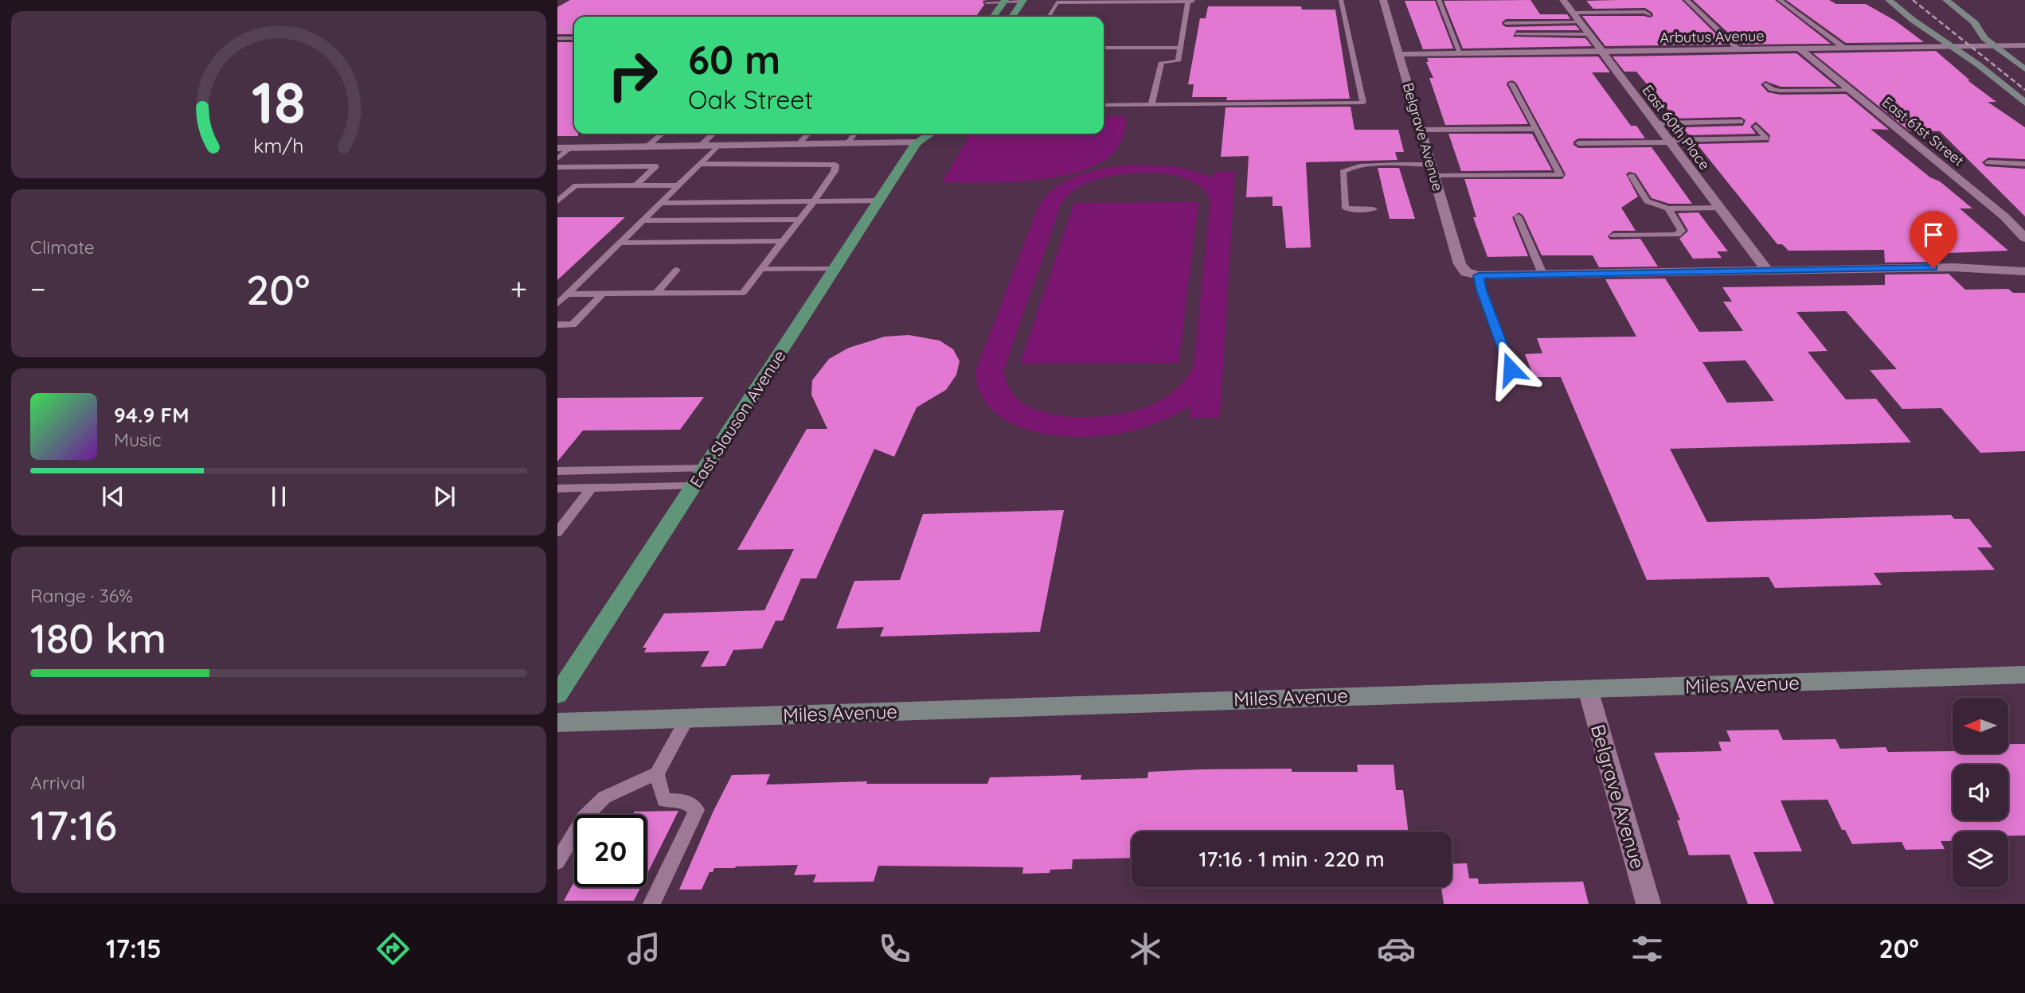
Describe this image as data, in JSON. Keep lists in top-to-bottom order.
{
  "streets": {
    "main road": ["East Slauson Avenue", "Miles Avenue"],
    "street": [
      "Arbutus Avenue",
      "East 60th Place",
      "East 61st Street",
      "Belgrave Avenue"
    ]
  },
  "crossings": [
    ["Arbutus Avenue", "East 60th Place"],
    ["Arbutus Avenue", "East 61st Street"],
    ["Arbutus Avenue", "Belgrave Avenue"],
    ["Belgrave Avenue", "Miles Avenue"]
  ],
  "north": "left",
  "page": {
    "turn": ["60 m", "Oak Street"],
    "tile": [
      "Climate",
      ["Range · 36%", "180 km"],
      ["Arrival", "17:16"]
    ],
    "heat": ["−", "20°", "+"],
    "song": ["94.9 FM", "Music"],
    "limit": "20",
    "trip": "17:16 · 1 min · 220 m",
    "tabs": ["17:15", "20°"],
    "gauge": ["18", "km/h"]
  }
}
